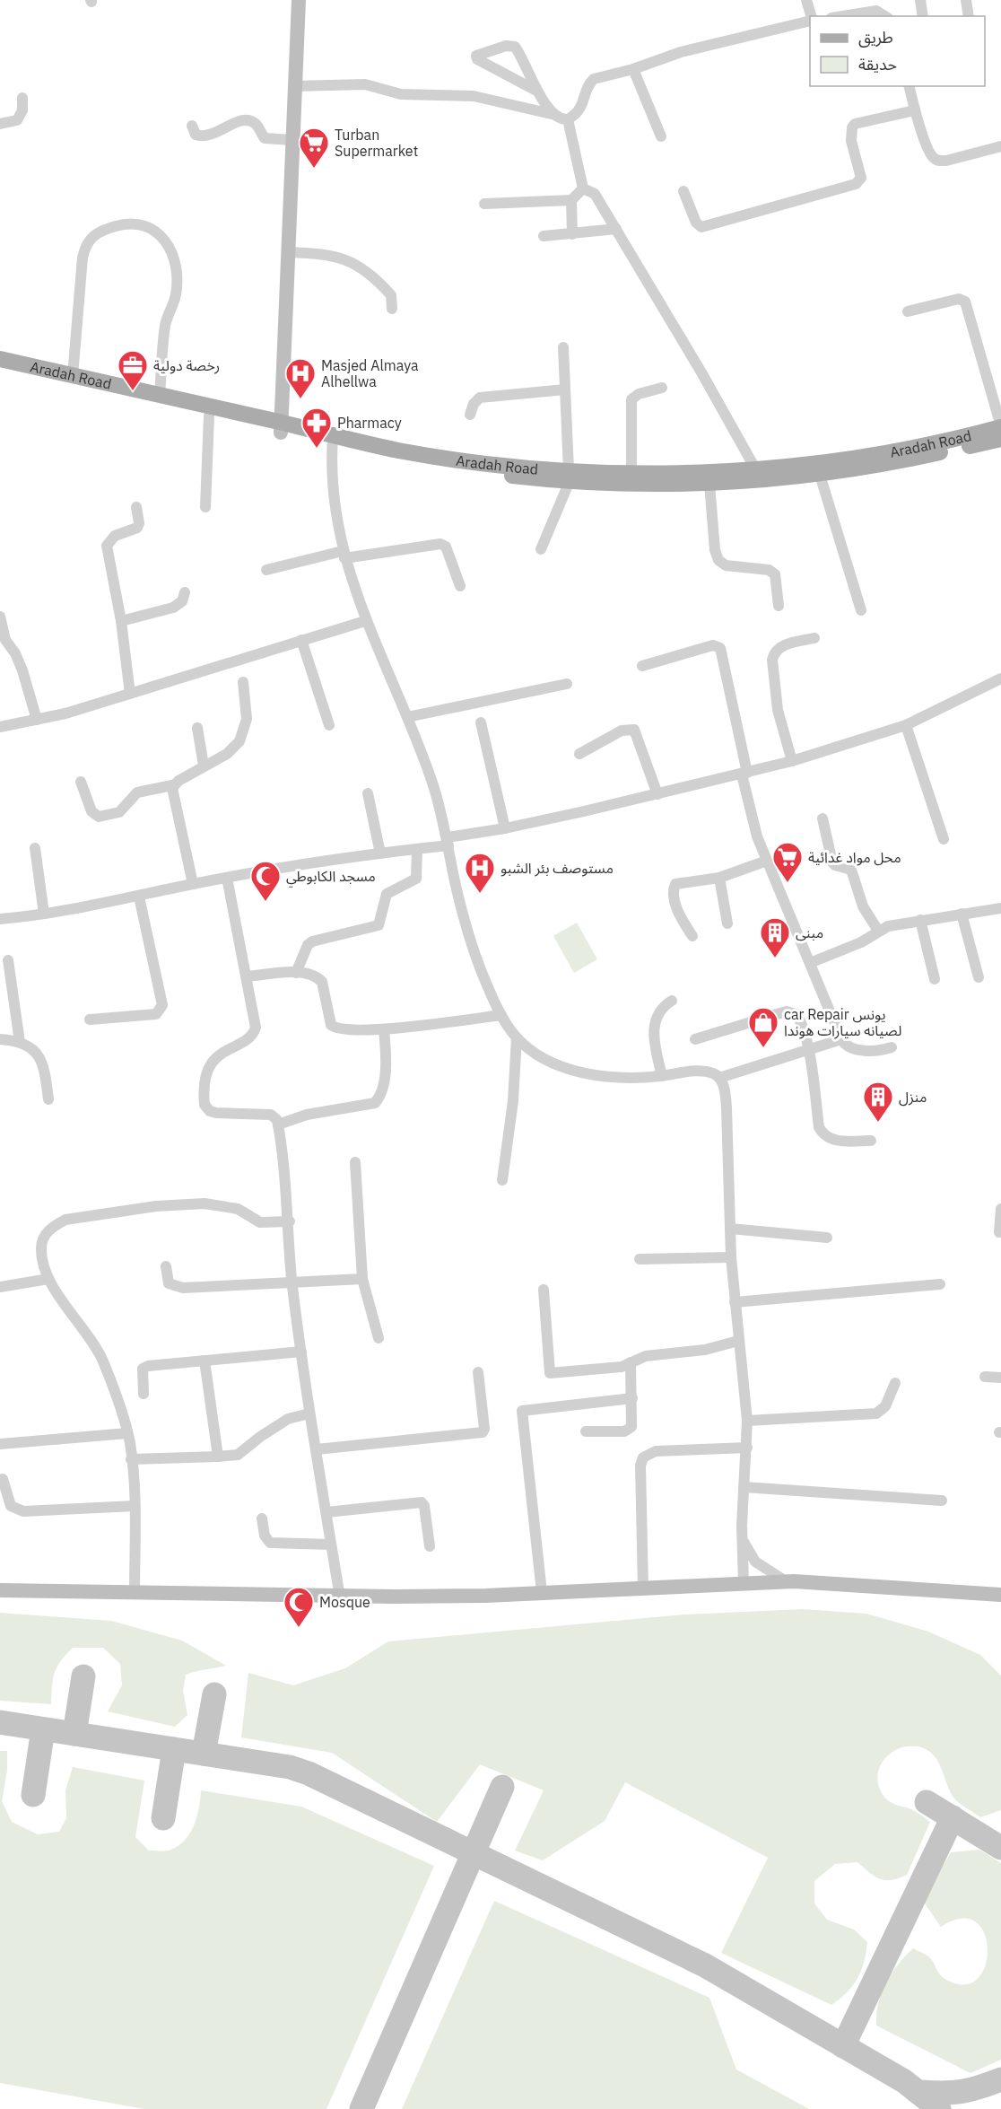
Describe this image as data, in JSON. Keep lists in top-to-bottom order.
{
  "streets": {
    "main road": ["Aradah Road"]
  },
  "places": {
    "supermarket": ["Turban Supermarket", "محل مواد غدائية"],
    "office": ["رخصة دولية"],
    "hospital": ["Masjed Almaya Alhellwa", "مستوصف بئر الشبو"],
    "pharmacy": ["Pharmacy"],
    "mosque": ["مسجد الكابوطي", "Mosque"],
    "building": ["مبنى", "منزل"],
    "shop": ["car Repair يونس لصيانه سيارات هوندا"]
  },
  "legend": ["طريق", "حديقة"]
}
